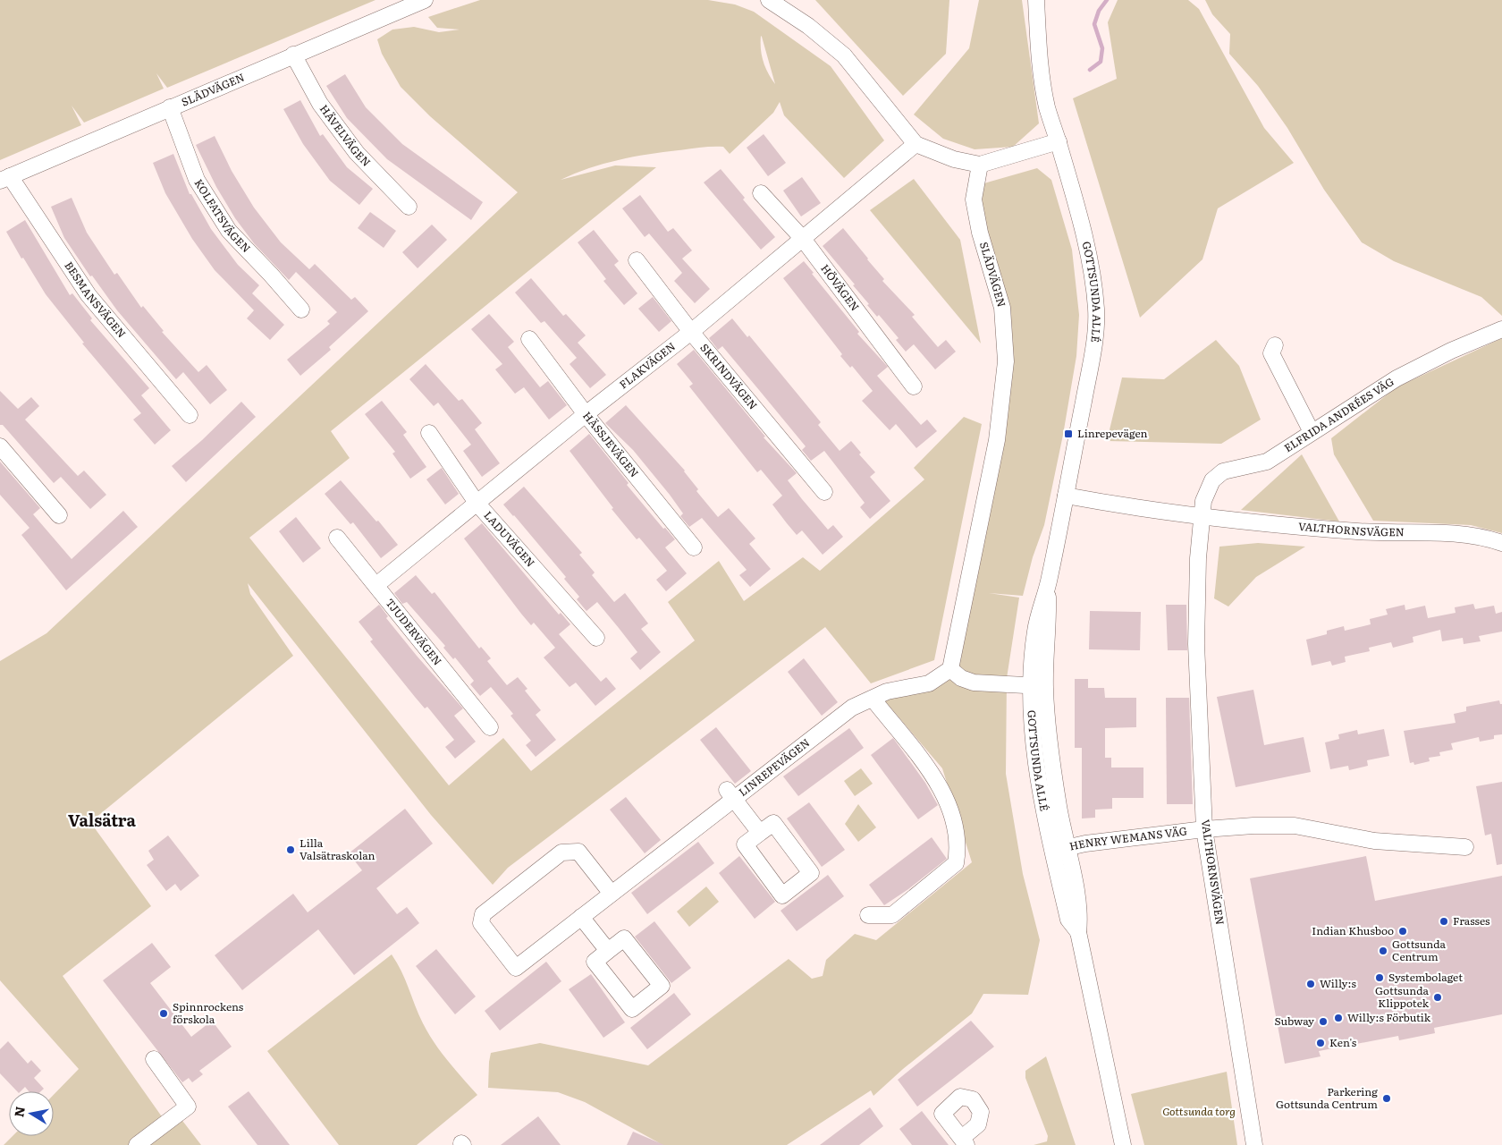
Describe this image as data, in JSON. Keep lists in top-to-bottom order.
{
  "streets": {
    "street": [
      "SLÄDVÄGEN",
      "HÄVELVÄGEN",
      "KOLFATSVÄGEN",
      "HÖVÄGEN",
      "GOTTSUNDA ALLÉ",
      "BESMANSVÄGEN",
      "FLAKVÄGEN",
      "SKRINDVÄGEN",
      "ELFRIDA ANDRÉES VÄG",
      "HÄSSJEVÄGEN",
      "VALTHORNSVÄGEN",
      "LADUVÄGEN",
      "TJUDERVÄGEN",
      "LINREPEVÄGEN",
      "HENRY WEMANS VÄG"
    ]
  },
  "crossings": [
    ["SLÄDVÄGEN", "HÄVELVÄGEN"],
    ["SLÄDVÄGEN", "KOLFATSVÄGEN"],
    ["SLÄDVÄGEN", "BESMANSVÄGEN"],
    ["SLÄDVÄGEN", "LINREPEVÄGEN"],
    ["HÖVÄGEN", "FLAKVÄGEN"],
    ["GOTTSUNDA ALLÉ", "VALTHORNSVÄGEN"],
    ["GOTTSUNDA ALLÉ", "HENRY WEMANS VÄG"],
    ["FLAKVÄGEN", "SKRINDVÄGEN"],
    ["FLAKVÄGEN", "HÄSSJEVÄGEN"],
    ["FLAKVÄGEN", "LADUVÄGEN"],
    ["FLAKVÄGEN", "TJUDERVÄGEN"],
    ["ELFRIDA ANDRÉES VÄG", "VALTHORNSVÄGEN"],
    ["VALTHORNSVÄGEN", "HENRY WEMANS VÄG"]
  ],
  "districts": ["Valsätra"],
  "parks": ["Gottsunda torg"],
  "places": {
    "transit": ["Linrepevägen"],
    "other": [
      "Lilla Valsätraskolan",
      "Frasses",
      "Indian Khusboo",
      "Gottsunda Centrum",
      "Systembolaget",
      "Willy:s",
      "Gottsunda Klippotek",
      "Spinnrockens förskola",
      "Willy:s Förbutik",
      "Subway",
      "Ken's",
      "Parkering Gottsunda Centrum"
    ]
  },
  "north": "left"
}
